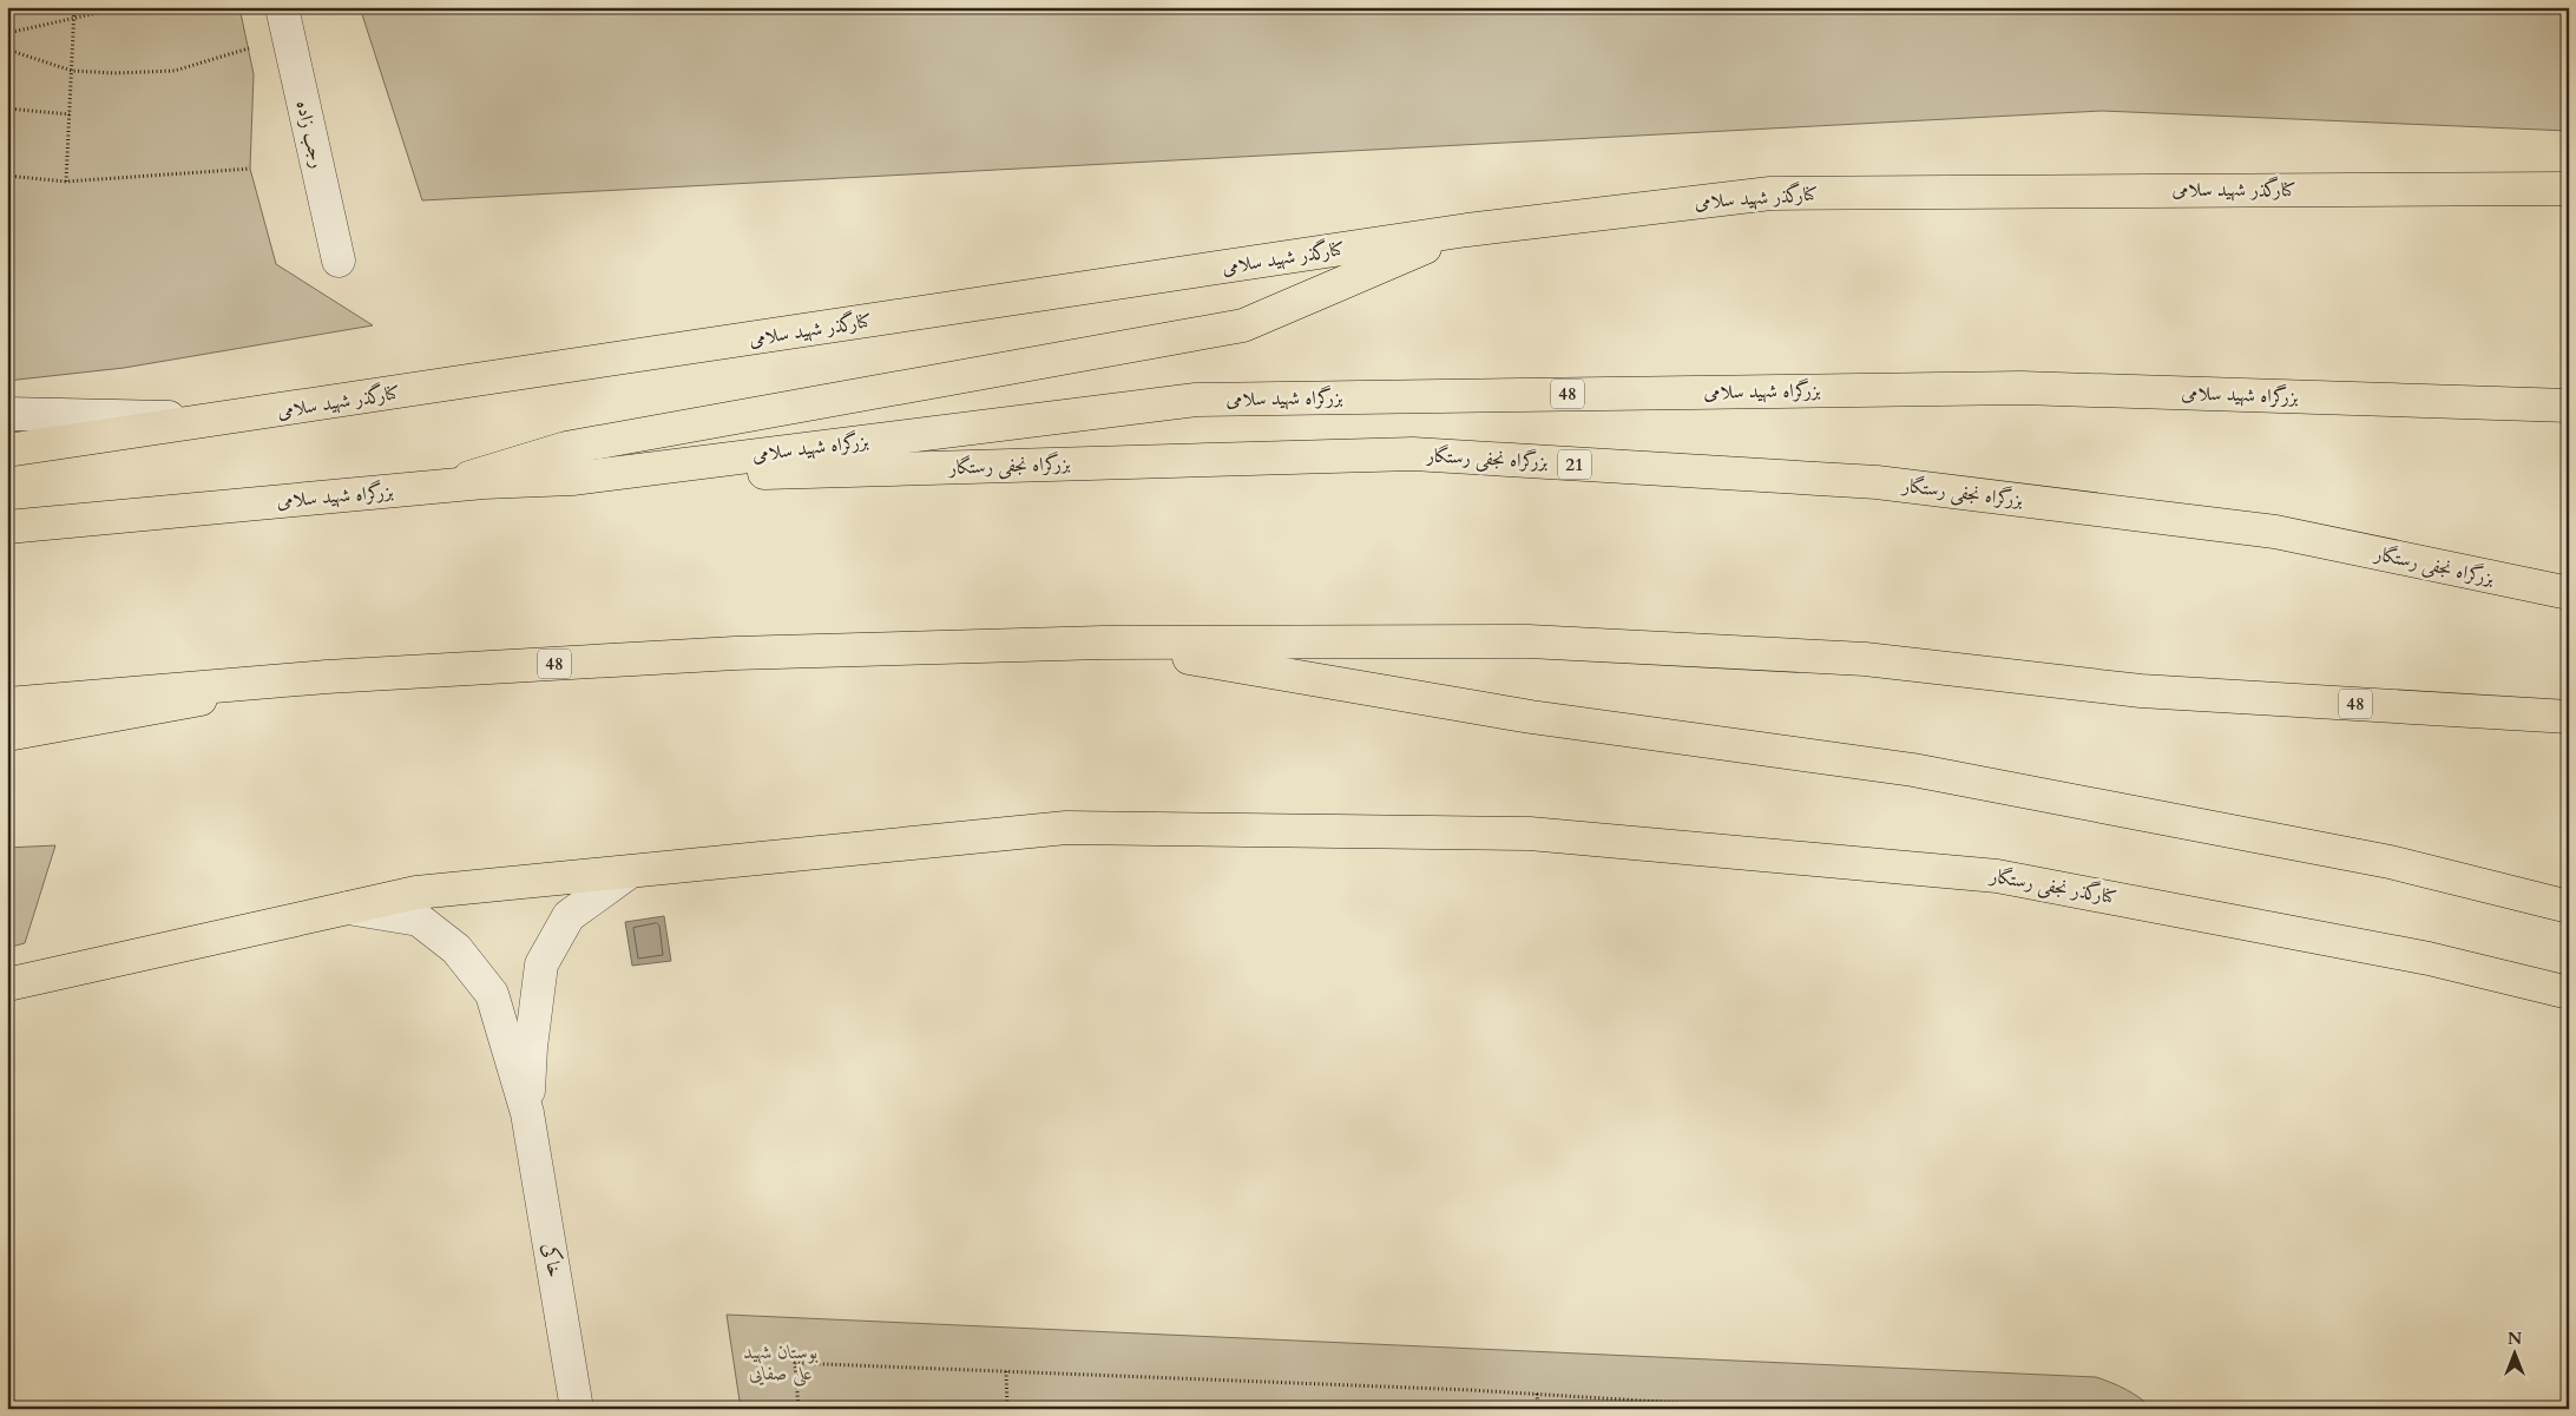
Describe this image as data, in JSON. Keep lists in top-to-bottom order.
{
  "streets": {
    "main road": [
      "کنارگذر شهید سلامی",
      "بزرگراه شهید سلامی",
      "48",
      "بزرگراه نجفی رستگار",
      "21",
      "کنارگذر نجفی رستگار"
    ],
    "street": ["رجب زاده", "خاکی"]
  },
  "crossings": [
    ["بزرگراه شهید سلامی", "بزرگراه نجفی رستگار"]
  ],
  "parks": ["بوستان شهید علی صفایی"],
  "north": "top"
}
